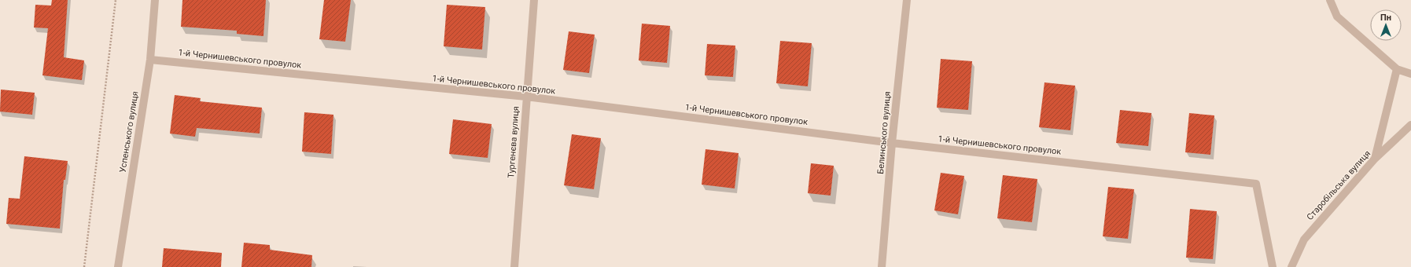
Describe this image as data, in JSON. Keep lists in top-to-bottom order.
{
  "streets": {
    "street": [
      "1-й Чернишевського провулок",
      "Успенського вулиця",
      "Белинського вулиця",
      "Тургенєва вулиця",
      "Старобільська вулиця"
    ]
  },
  "crossings": [
    ["1-й Чернишевського провулок", "Успенського вулиця"],
    ["1-й Чернишевського провулок", "Белинського вулиця"],
    ["1-й Чернишевського провулок", "Тургенєва вулиця"]
  ],
  "north": "top"
}
